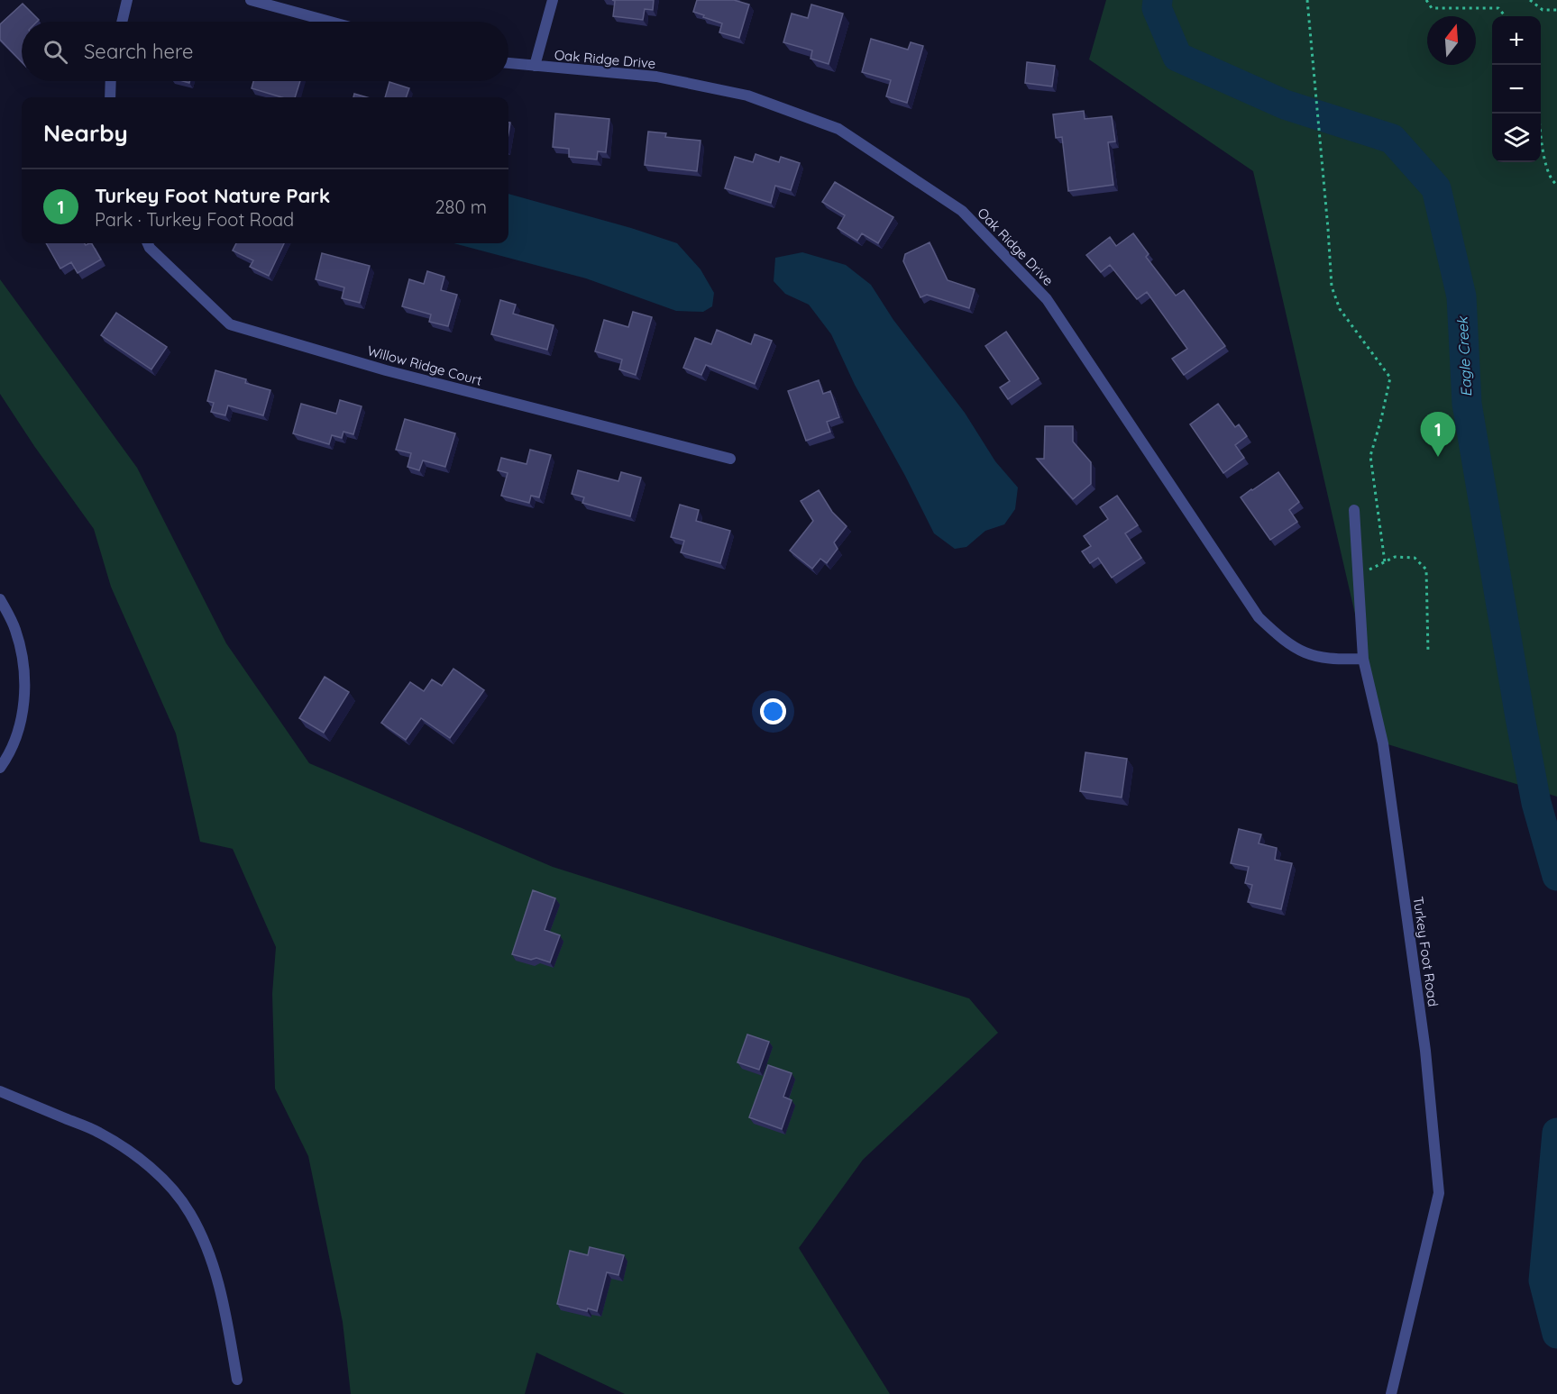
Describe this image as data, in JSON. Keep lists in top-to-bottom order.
{
  "streets": {
    "street": ["Oak Ridge Drive", "Willow Ridge Court", "Turkey Foot Road"]
  },
  "crossings": [
    ["Oak Ridge Drive", "Turkey Foot Road"]
  ],
  "water": ["Eagle Creek"],
  "north": "top",
  "page": {
    "map_buttons": ["+", "−"],
    "search": "Search here",
    "heading": "Nearby",
    "list": [
      {
        "mark": "1",
        "name": "Turkey Foot Nature Park",
        "note": "Park · Turkey Foot Road",
        "value": "280 m"
      }
    ],
    "pins": "1"
  }
}
